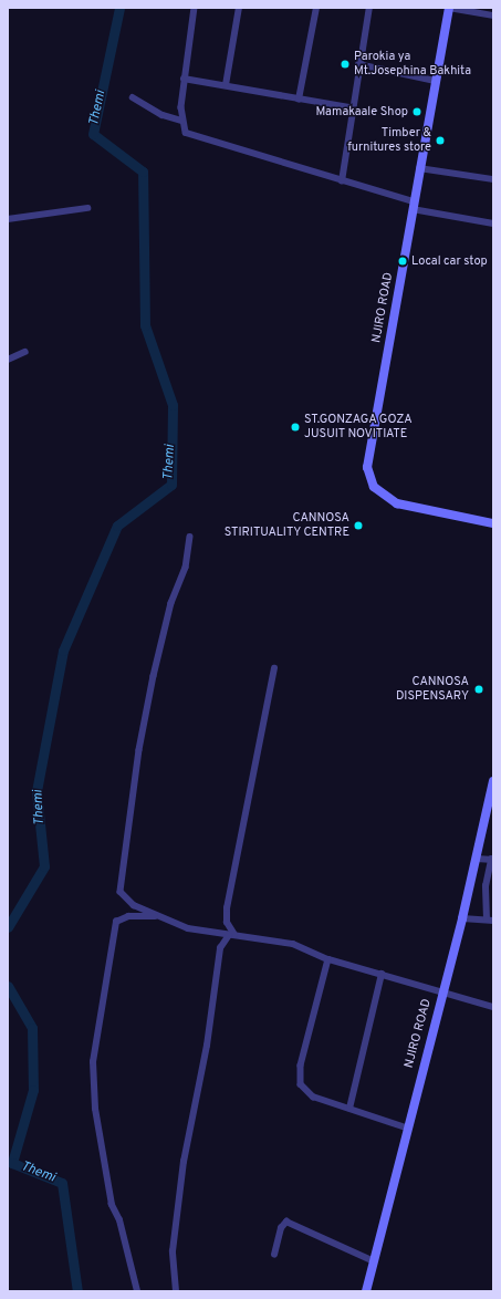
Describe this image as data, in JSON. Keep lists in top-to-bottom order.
{
  "streets": {
    "street": ["NJIRO ROAD"]
  },
  "water": ["Themi"],
  "places": [
    "Parokia ya Mt.Josephina Bakhita",
    "Mamakaale Shop",
    "Timber & furnitures store",
    "Local car stop",
    "ST.GONZAGA GOZA JUSUIT NOVITIATE",
    "CANNOSA STIRITUALITY CENTRE",
    "CANNOSA DISPENSARY"
  ]
}
